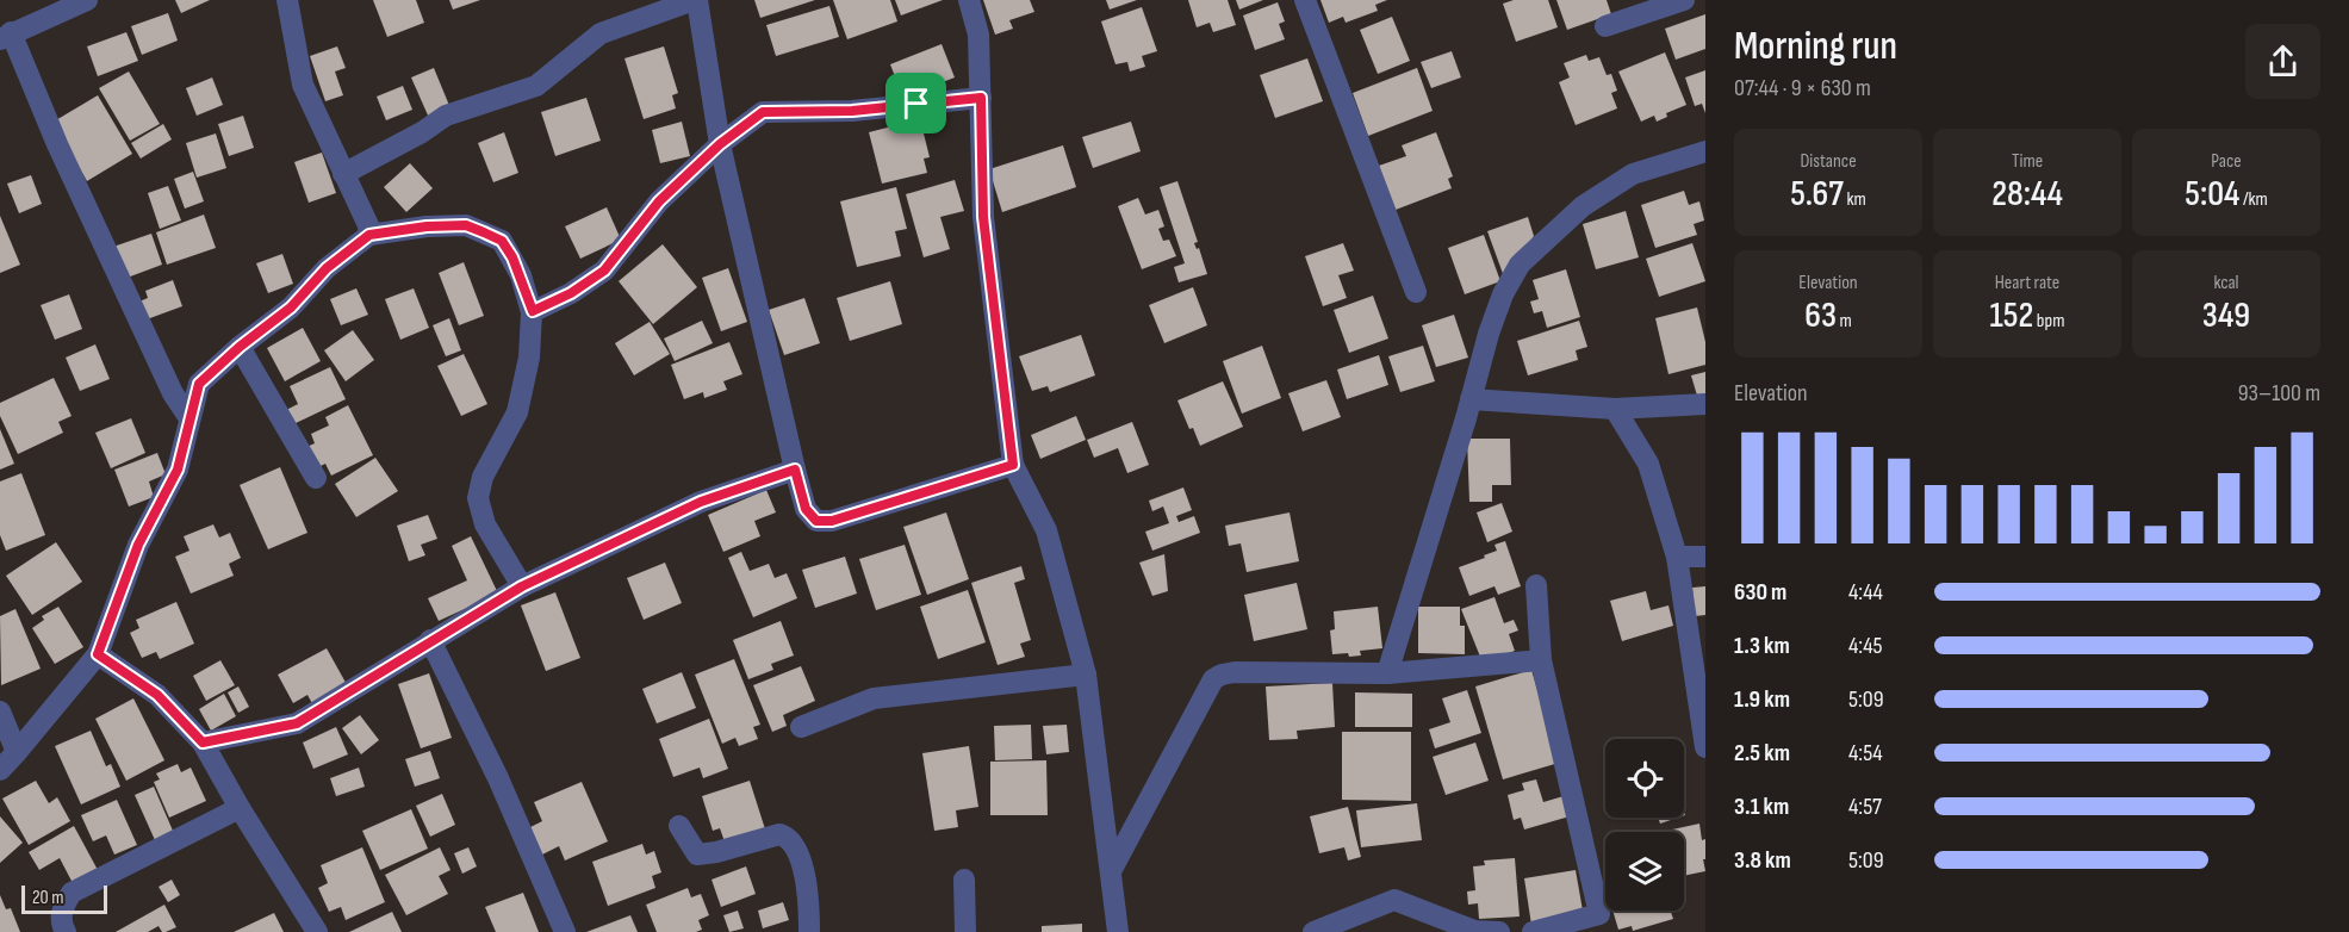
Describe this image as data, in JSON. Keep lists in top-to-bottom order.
{
  "scale_bar": "20 m",
  "page": {
    "heading": ["Morning run", "07:44 · 9 × 630 m"],
    "stats": [
      ["Distance", "5.67 km"],
      ["Time", "28:44"],
      ["Pace", "5:04 /km"],
      ["Elevation", "63 m"],
      ["Heart rate", "152 bpm"],
      ["kcal", "349"]
    ],
    "chart": ["Elevation", "93–100 m"],
    "list": [
      {
        "name": "630 m",
        "note": "4:44"
      },
      {
        "name": "1.3 km",
        "note": "4:45"
      },
      {
        "name": "1.9 km",
        "note": "5:09"
      },
      {
        "name": "2.5 km",
        "note": "4:54"
      },
      {
        "name": "3.1 km",
        "note": "4:57"
      },
      {
        "name": "3.8 km",
        "note": "5:09"
      }
    ],
    "scale": "20 m"
  }
}
